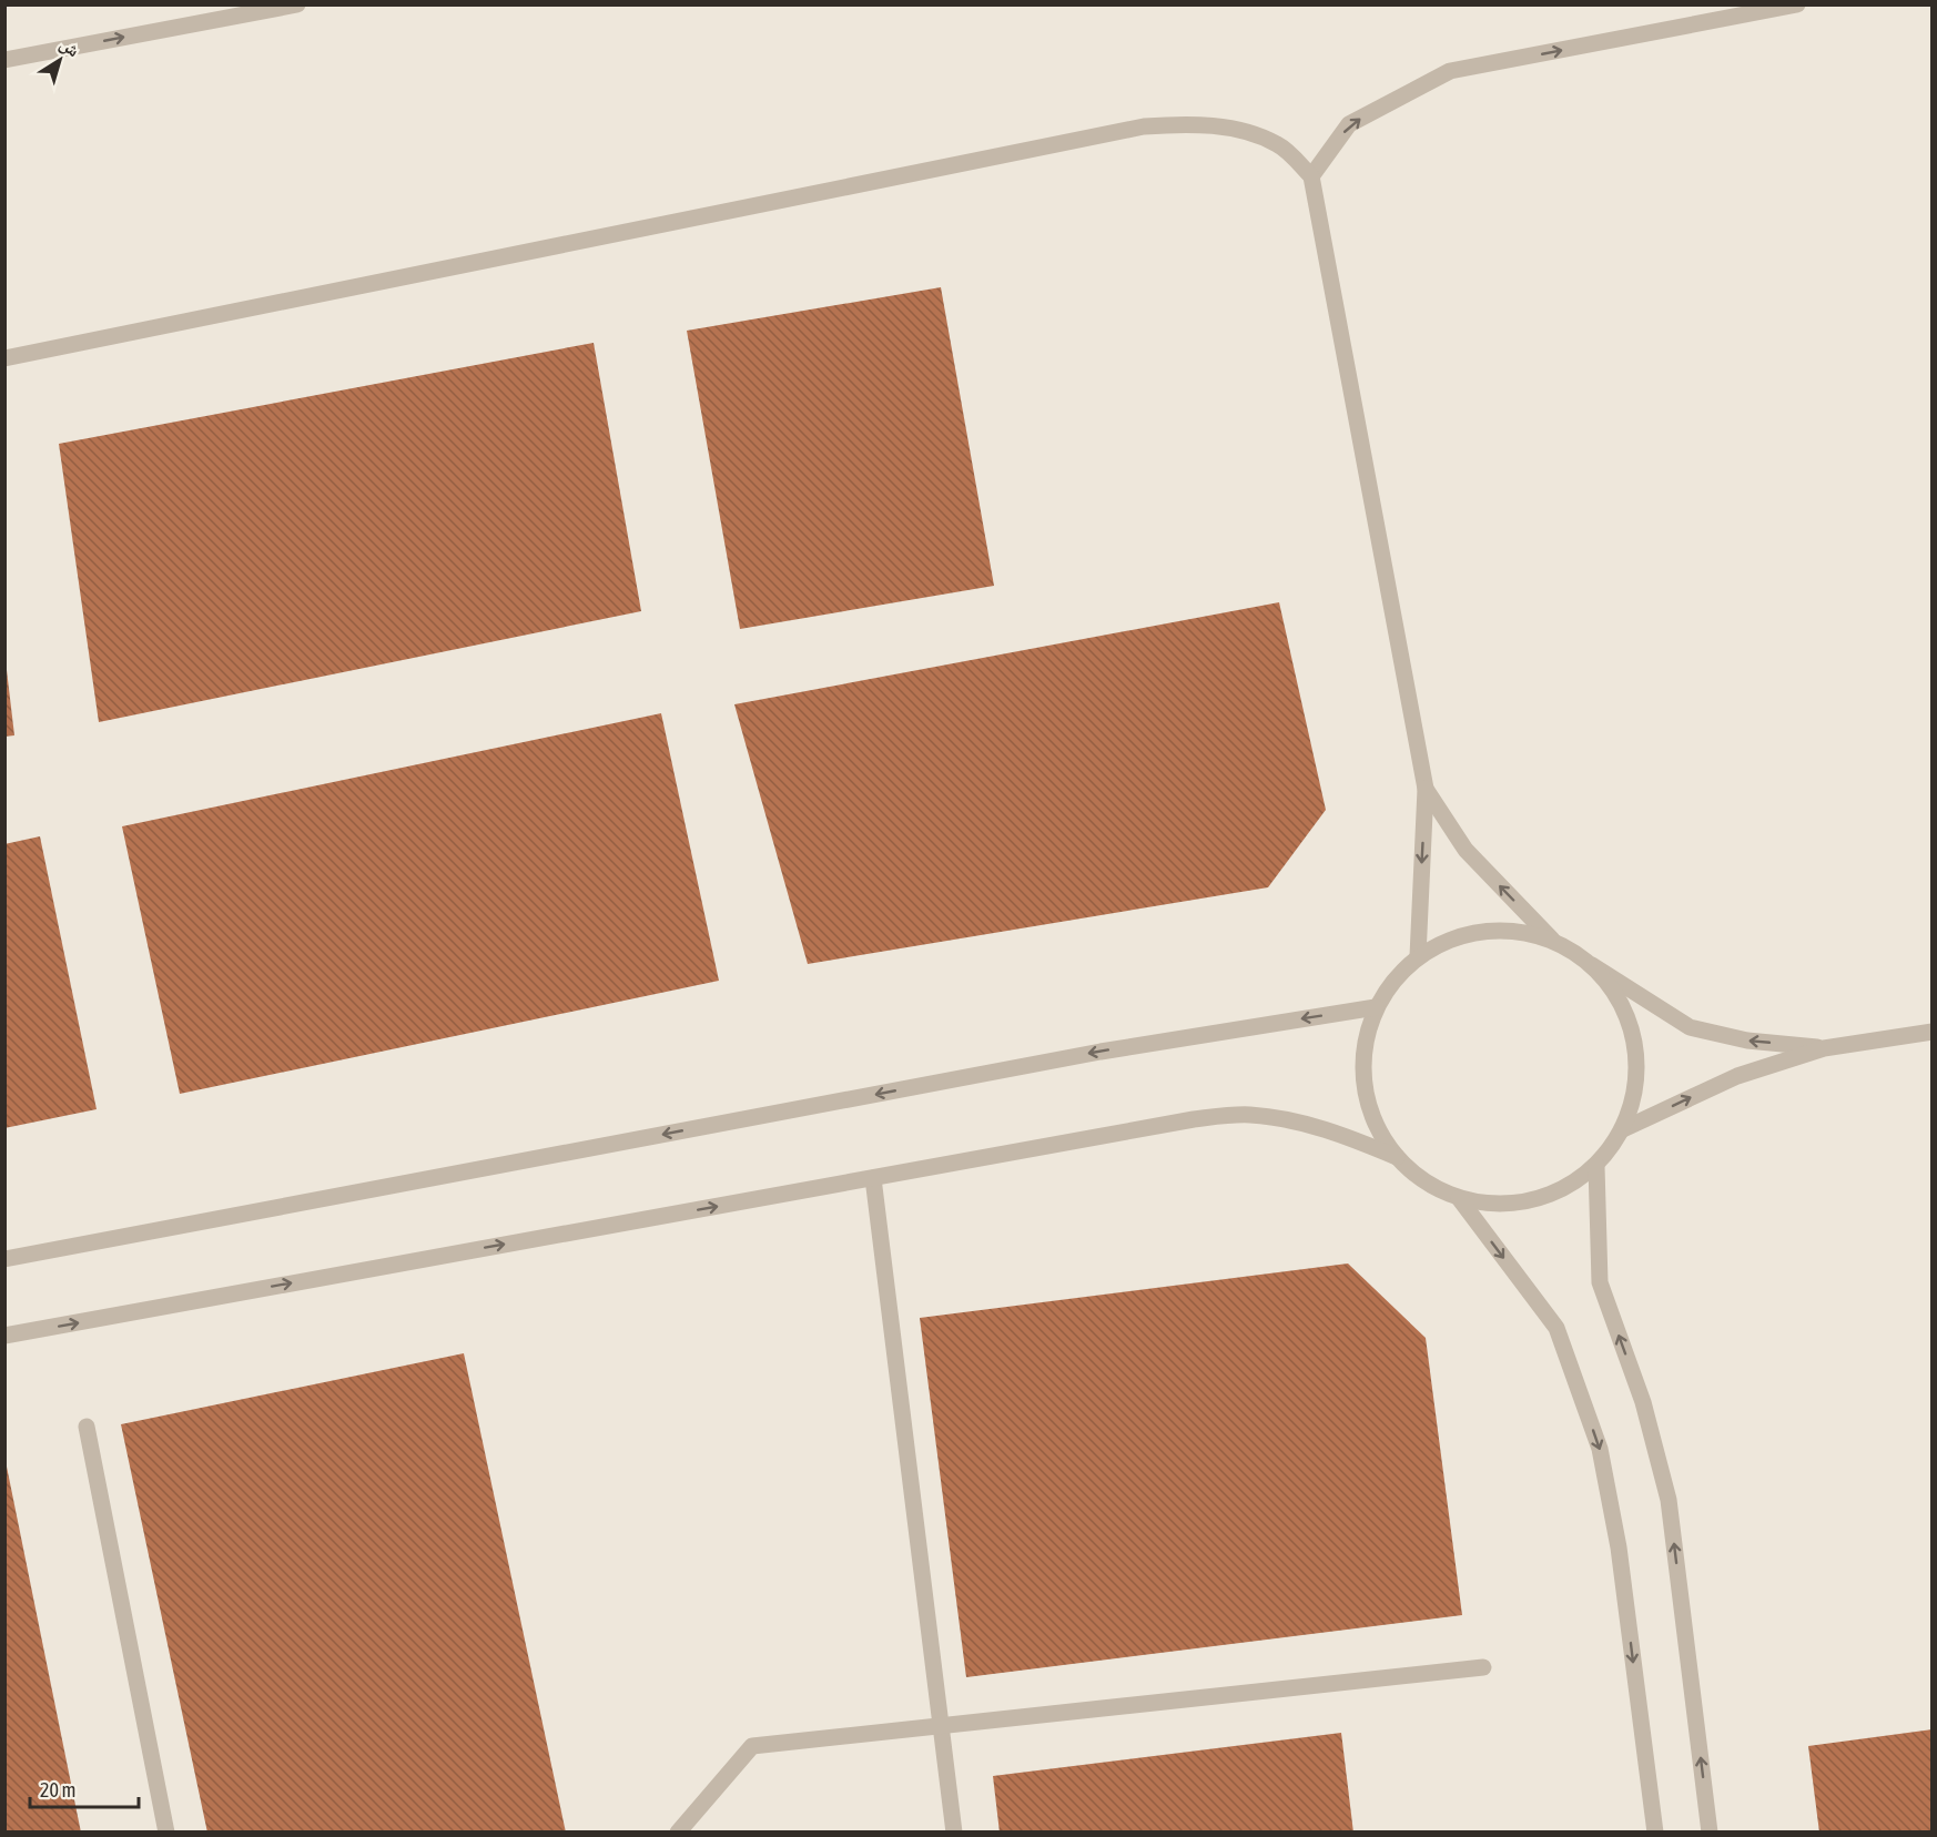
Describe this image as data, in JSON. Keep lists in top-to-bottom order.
{
  "scale_bar": "20 m",
  "north": "top right"
}
